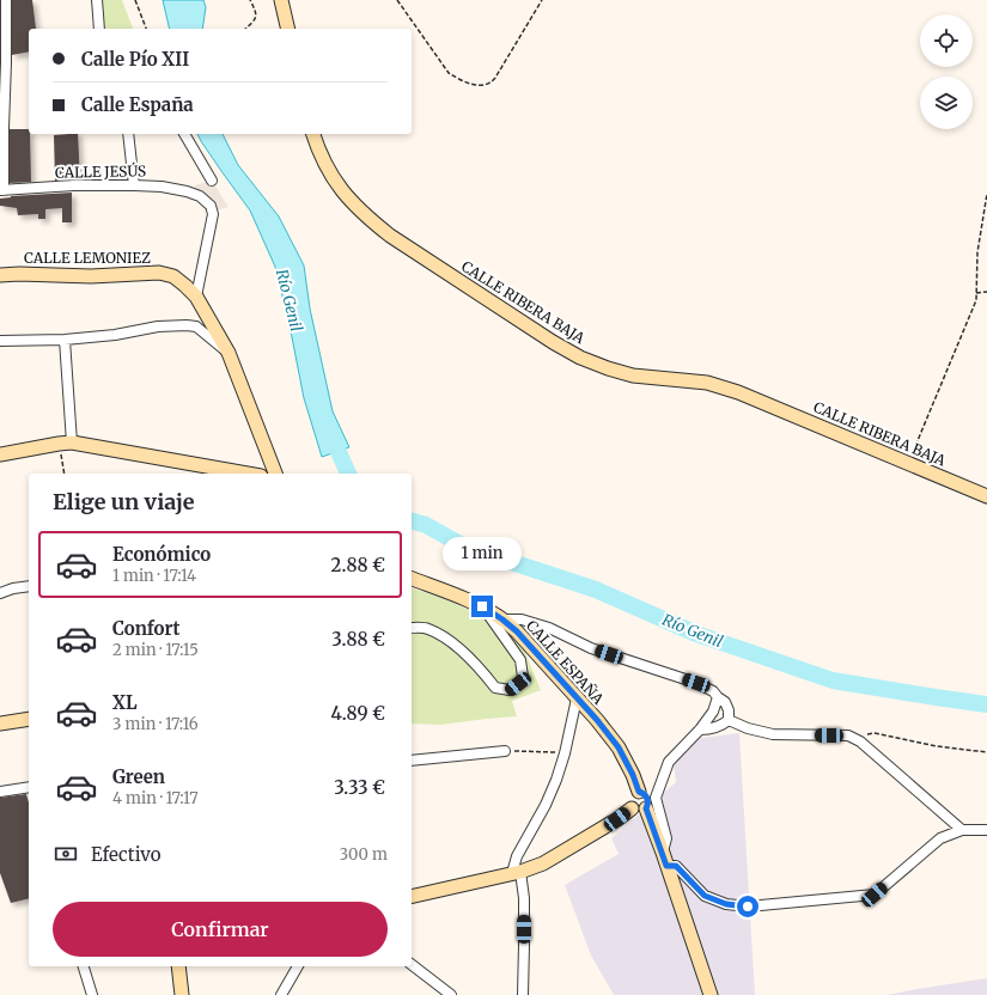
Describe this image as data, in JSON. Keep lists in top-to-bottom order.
{
  "streets": {
    "street": [
      "CALLE JESÚS",
      "CALLE LEMONIEZ",
      "CALLE RIBERA BAJA",
      "CALLE ESPAÑA"
    ]
  },
  "crossings": [
    ["CALLE JESÚS", "CALLE LEMONIEZ"]
  ],
  "water": ["Río Genil"],
  "page": {
    "banner": ["Calle Pío XII", "Calle España"],
    "heading": "Elige un viaje",
    "list": [
      {
        "name": "Económico",
        "note": "1 min · 17:14",
        "value": "2.88 €"
      },
      {
        "name": "Confort",
        "note": "2 min · 17:15",
        "value": "3.88 €"
      },
      {
        "name": "XL",
        "note": "3 min · 17:16",
        "value": "4.89 €"
      },
      {
        "name": "Green",
        "note": "4 min · 17:17",
        "value": "3.33 €"
      }
    ],
    "bubble": "1 min",
    "pay": ["Efectivo", "300 m"],
    "buttons": "Confirmar"
  }
}
